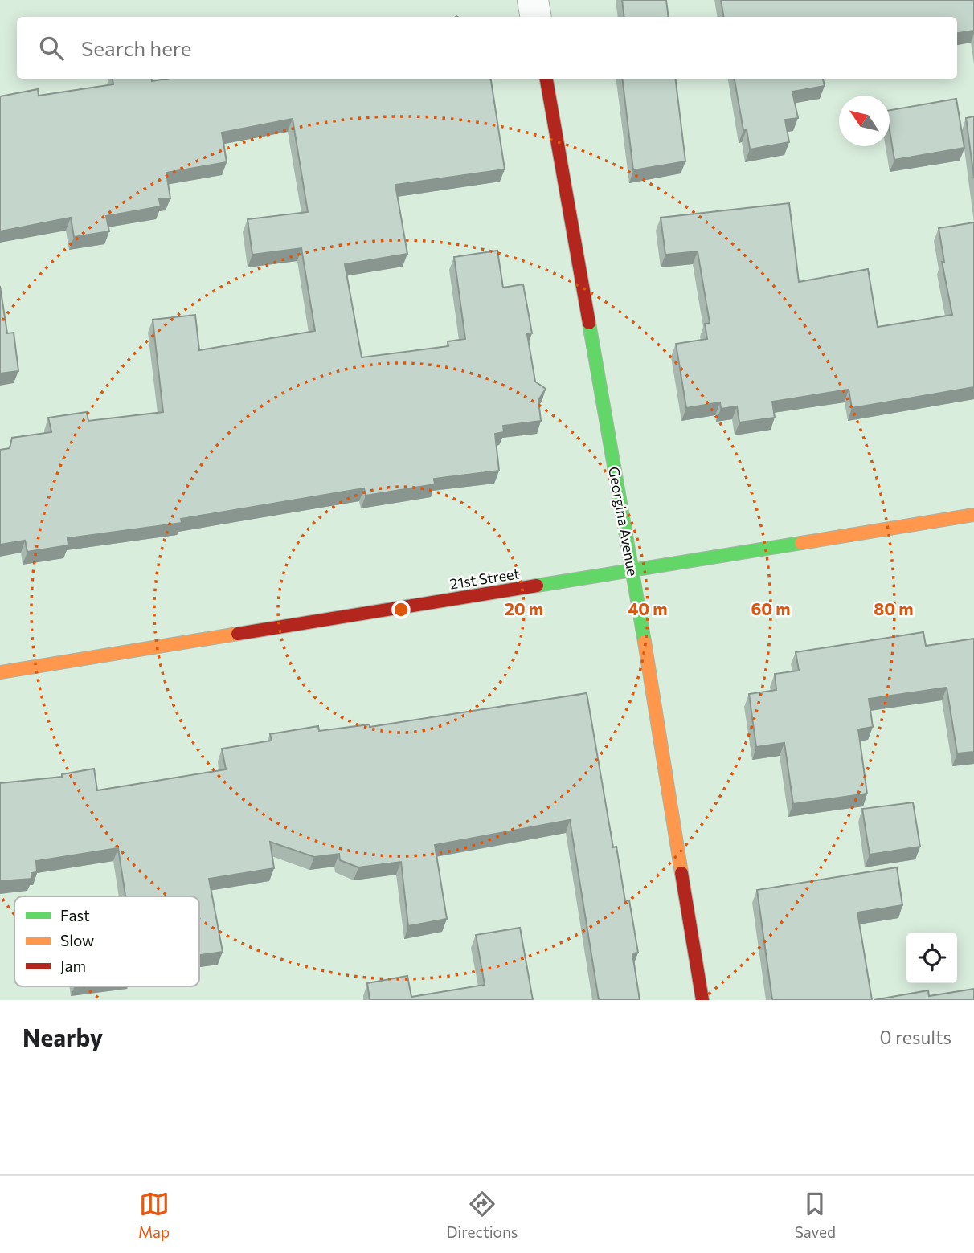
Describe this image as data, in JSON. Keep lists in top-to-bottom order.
{
  "streets": {
    "street": ["Georgina Avenue", "21st Street"]
  },
  "crossings": [
    ["Georgina Avenue", "21st Street"]
  ],
  "legend": ["Fast", "Slow", "Jam"],
  "north": "top left",
  "page": {
    "search": "Search here",
    "heading": ["Nearby", "0 results"],
    "nav": ["Map", "Directions", "Saved"]
  },
  "rings": [
    "20 m",
    "40 m",
    "60 m",
    "80 m"
  ]
}
